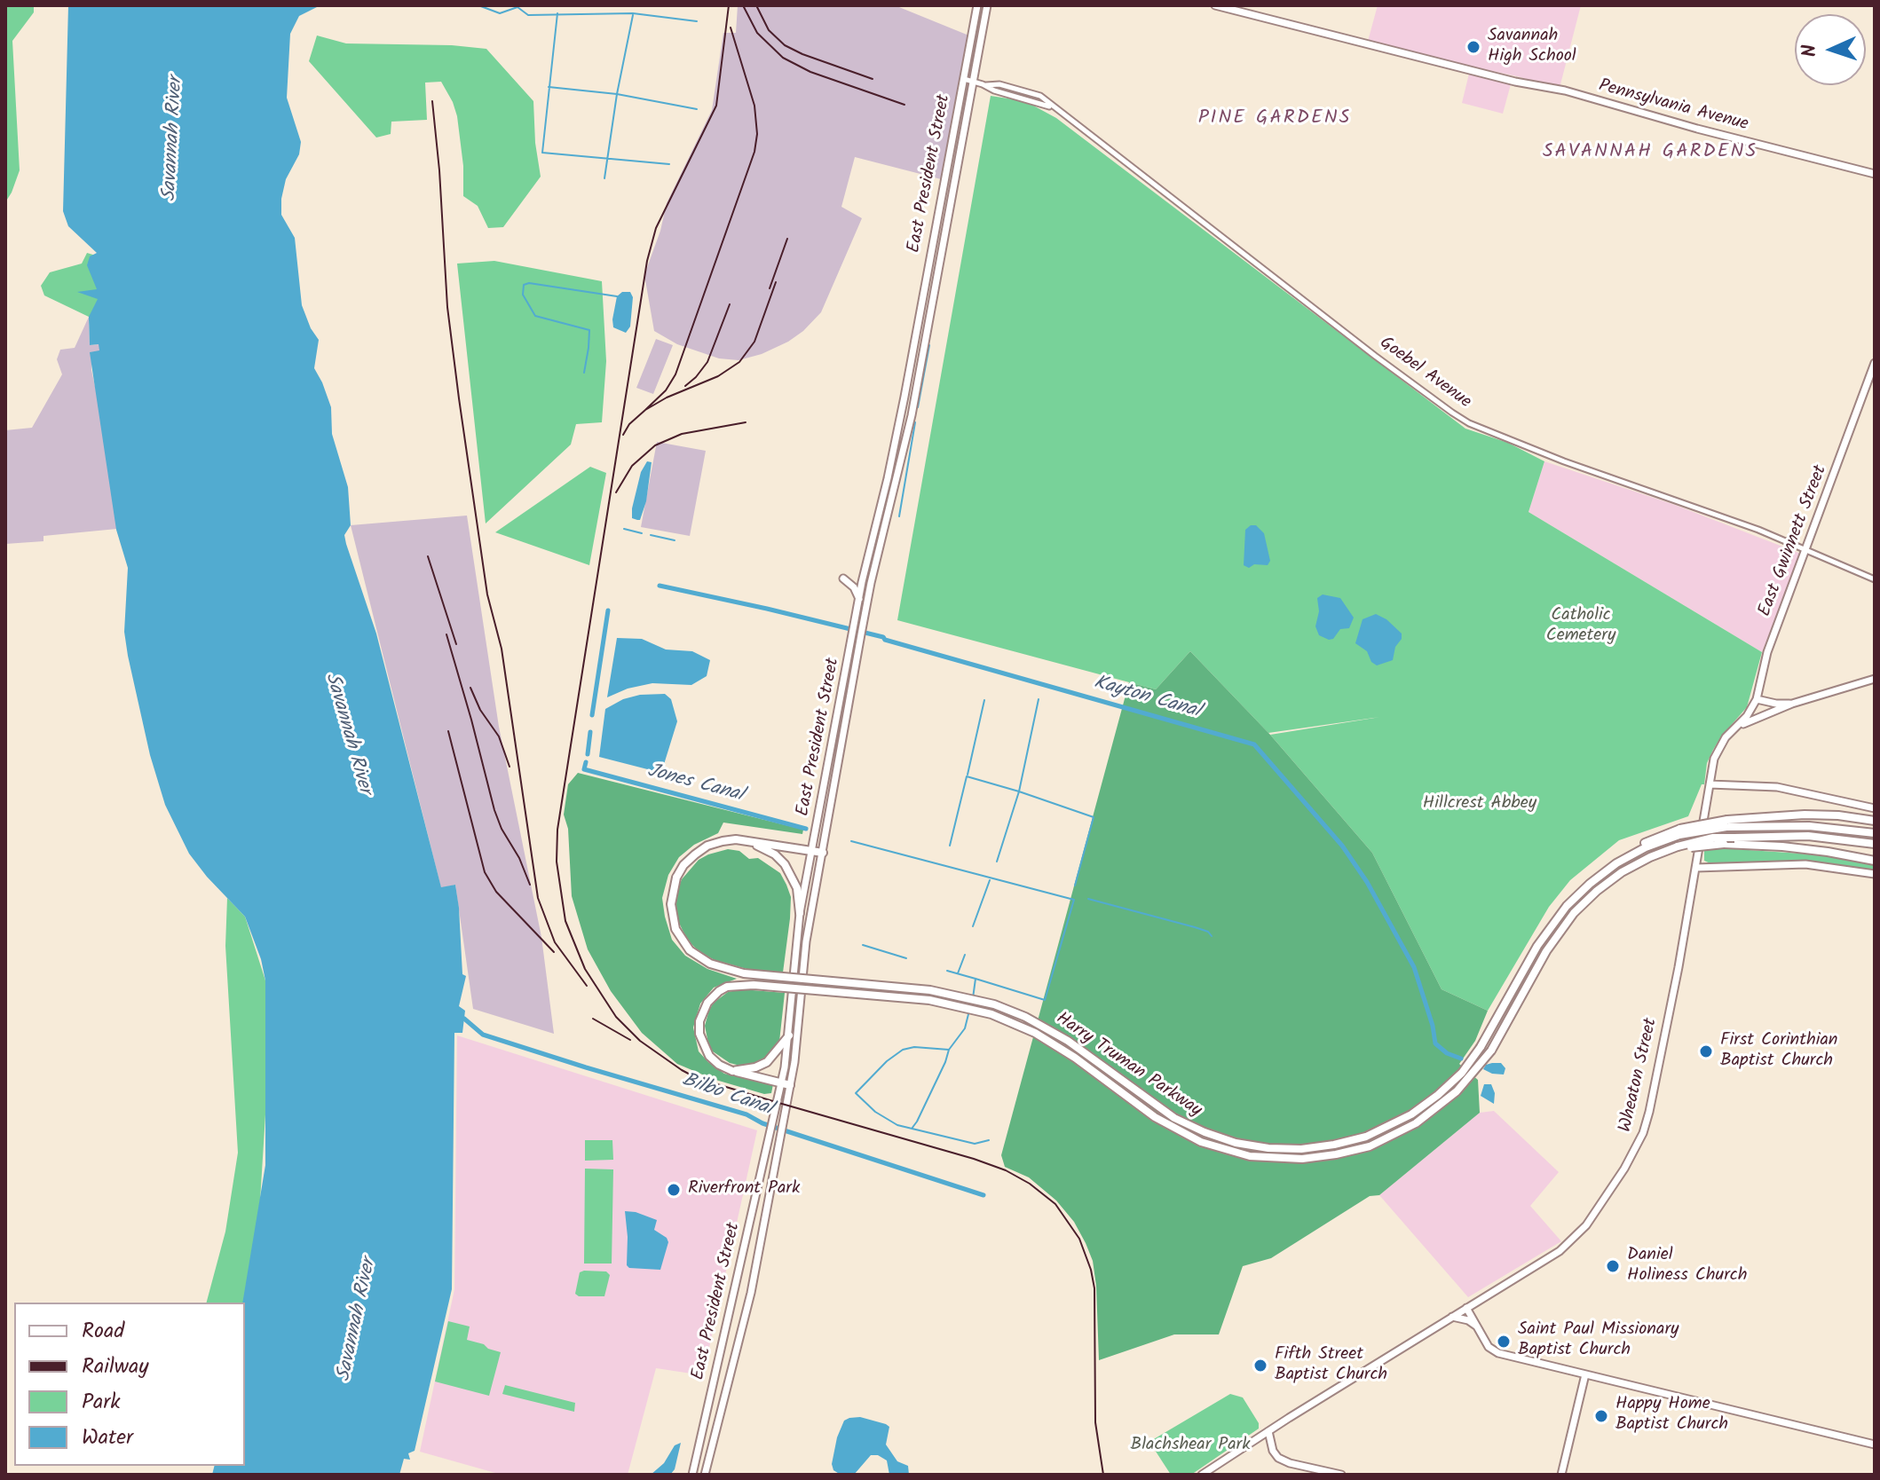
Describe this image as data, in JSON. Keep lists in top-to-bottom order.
{
  "streets": {
    "highway": ["Harry Truman Parkway"],
    "main road": [
      "Pennsylvania Avenue",
      "East President Street",
      "East Gwinnett Street",
      "Wheaton Street"
    ],
    "street": ["Goebel Avenue"]
  },
  "crossings": [
    ["East President Street", "Goebel Avenue"],
    ["Goebel Avenue", "East Gwinnett Street"],
    ["East Gwinnett Street", "Wheaton Street"]
  ],
  "districts": ["PINE GARDENS", "SAVANNAH GARDENS"],
  "water": [
    "Savannah River",
    "Kayton Canal",
    "Jones Canal",
    "Bilbo Canal"
  ],
  "parks": ["Catholic Cemetery", "Hillcrest Abbey", "Blachshear Park"],
  "places": [
    "Savannah High School",
    "First Corinthian Baptist Church",
    "Riverfront Park",
    "Daniel Holiness Church",
    "Saint Paul Missionary Baptist Church",
    "Fifth Street Baptist Church",
    "Happy Home Baptist Church"
  ],
  "legend": [
    "Road",
    "Railway",
    "Park",
    "Water"
  ],
  "north": "left"
}
